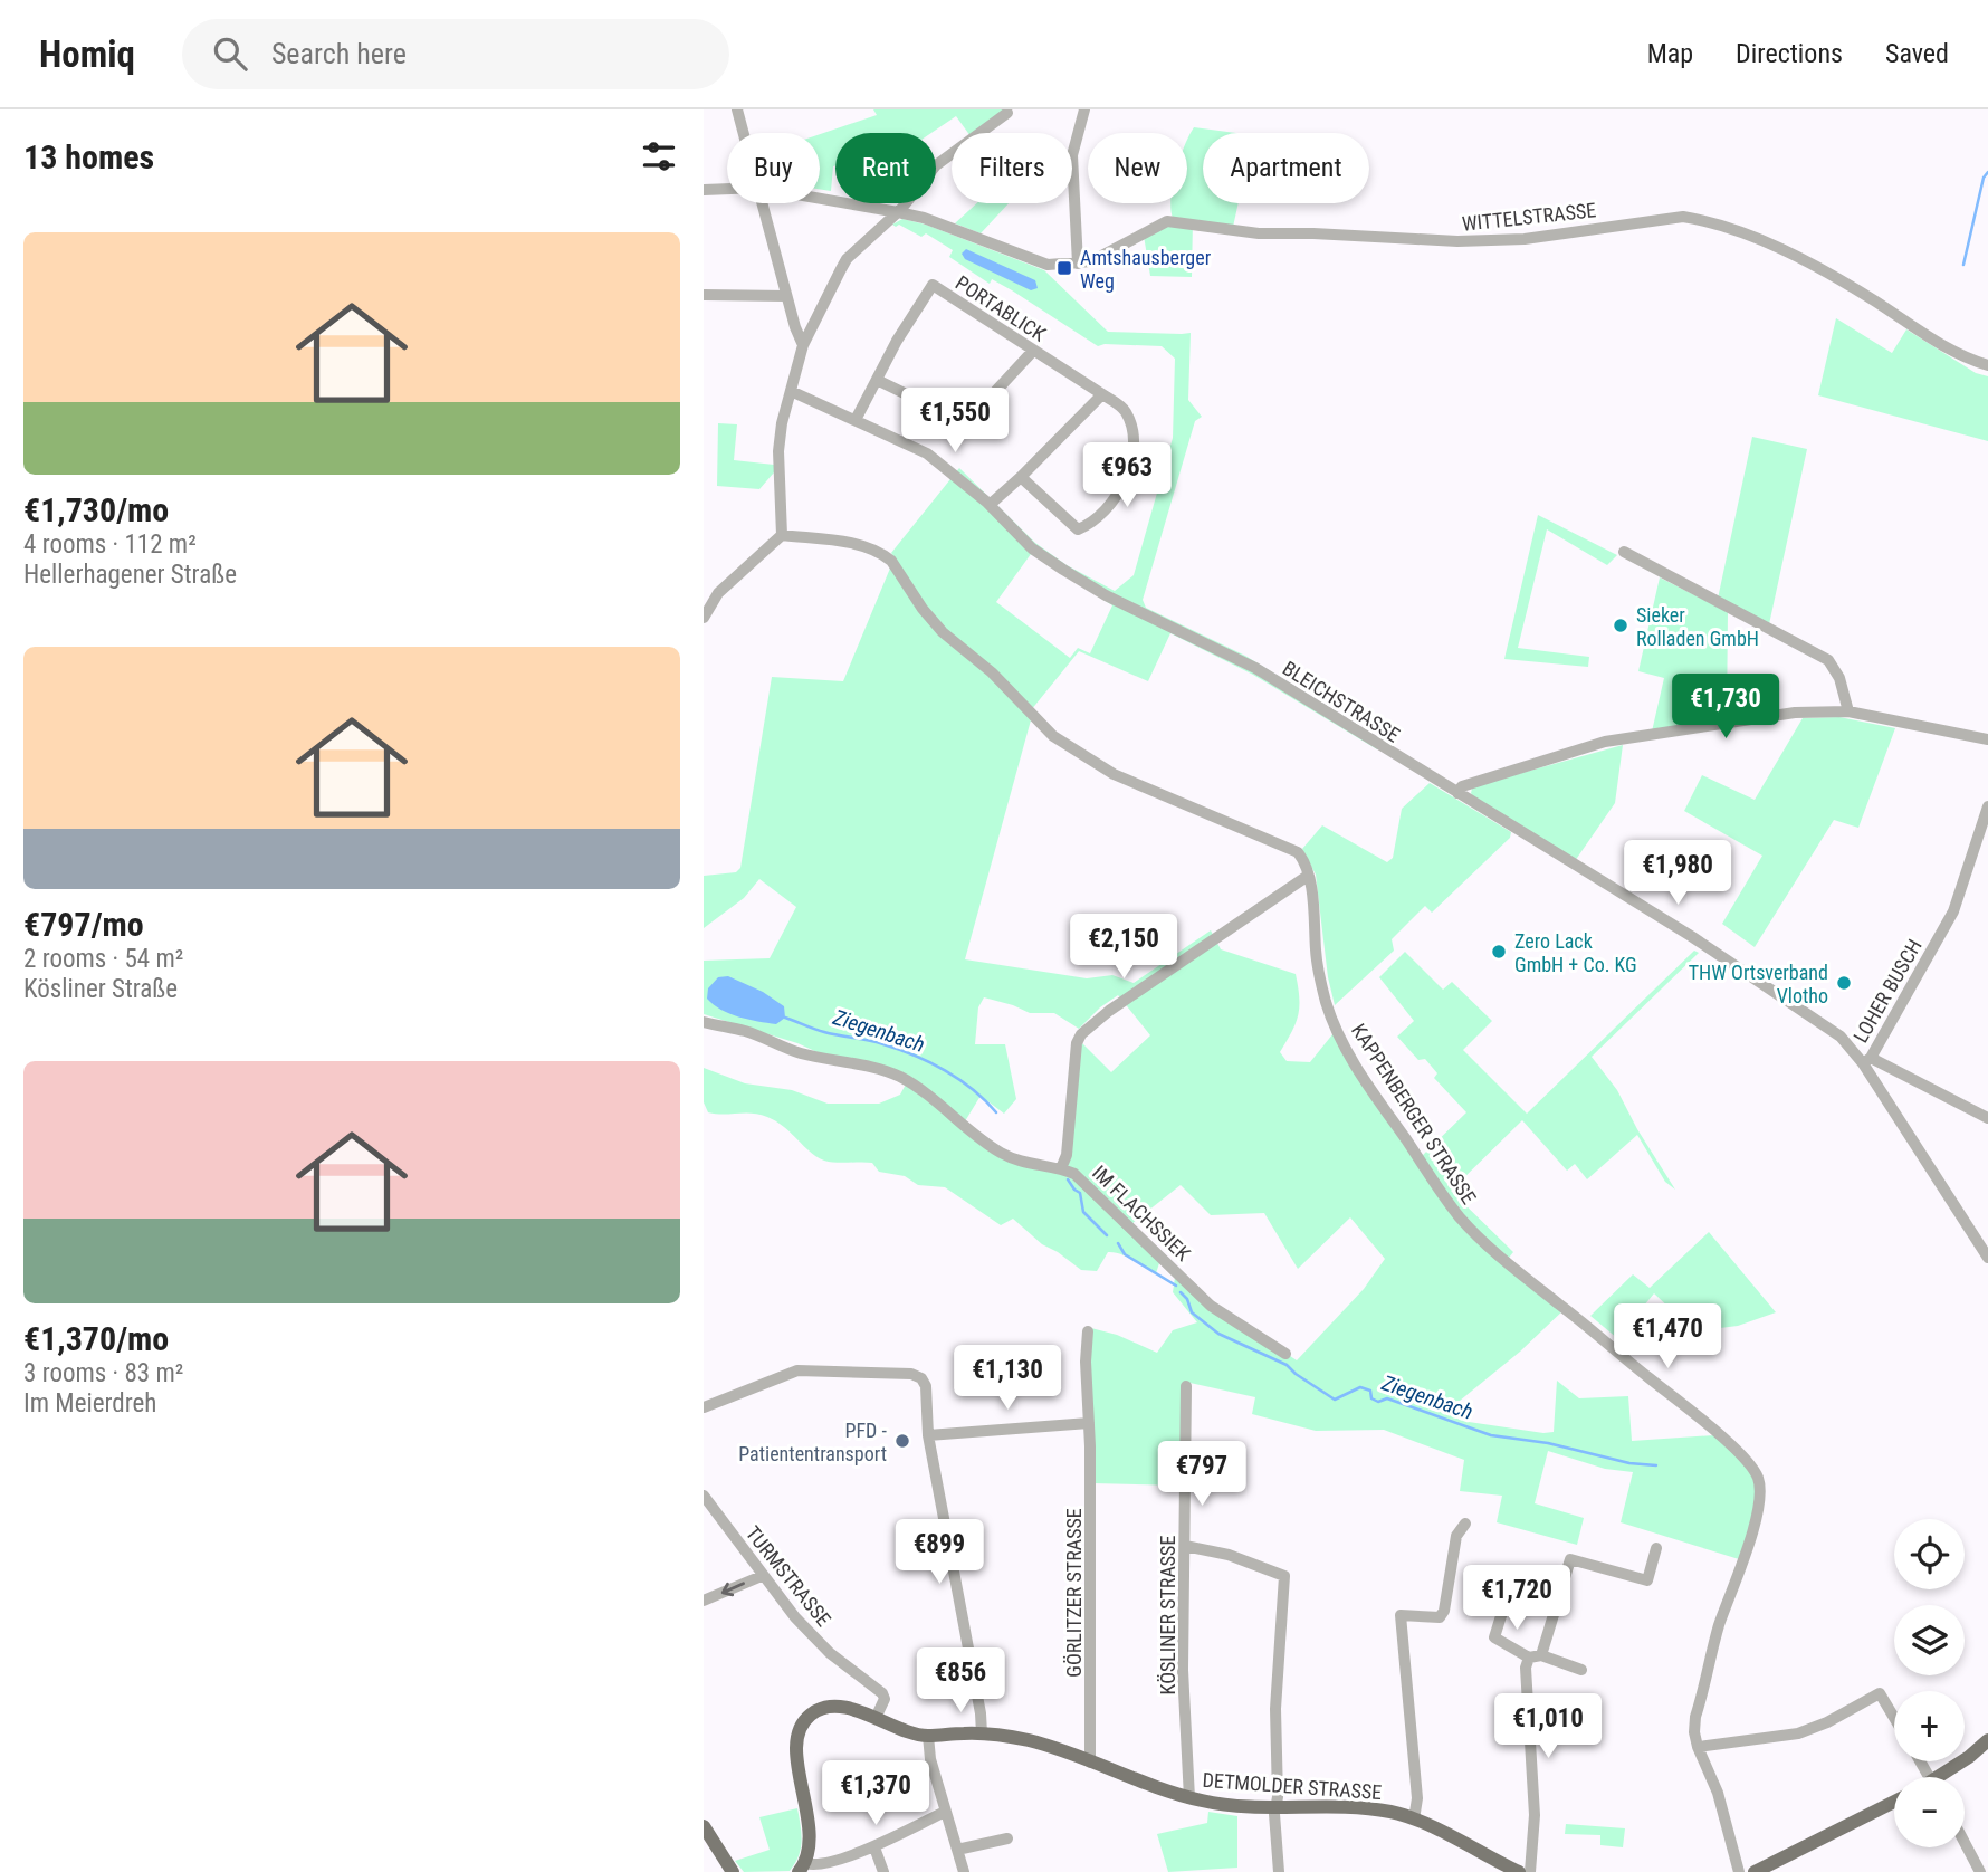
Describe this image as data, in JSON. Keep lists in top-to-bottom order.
{
  "streets": {
    "main road": ["DETMOLDER STRASSE"],
    "street": [
      "WITTELSTRASSE",
      "PORTABLICK",
      "BLEICHSTRASSE",
      "LOHER BUSCH",
      "KAPPENBERGER STRASSE",
      "IM FLACHSSIEK",
      "TURMSTRASSE",
      "GÖRLITZER STRASSE",
      "KÖSLINER STRASSE"
    ]
  },
  "crossings": [
    ["PORTABLICK", "BLEICHSTRASSE"],
    ["BLEICHSTRASSE", "LOHER BUSCH"],
    ["TURMSTRASSE", "DETMOLDER STRASSE"],
    ["GÖRLITZER STRASSE", "DETMOLDER STRASSE"],
    ["KÖSLINER STRASSE", "DETMOLDER STRASSE"]
  ],
  "water": ["Ziegenbach"],
  "places": {
    "transit": ["Amtshausberger Weg"],
    "other": [
      "Sieker Rolladen GmbH",
      "Zero Lack GmbH + Co. KG",
      "THW Ortsverband Vlotho",
      "PFD - Patiententransport"
    ]
  },
  "page": {
    "header": "Homiq",
    "search": "Search here",
    "nav": ["Map", "Directions", "Saved"],
    "heading": "13 homes",
    "chip": [
      "Buy",
      "Rent",
      "Filters",
      "New",
      "Apartment"
    ],
    "list": [
      {
        "name": "€1,730/mo",
        "note": "4 rooms · 112 m² · Hellerhagener Straße"
      },
      {
        "name": "€797/mo",
        "note": "2 rooms · 54 m² · Kösliner Straße"
      },
      {
        "name": "€1,370/mo",
        "note": "3 rooms · 83 m² · Im Meierdreh"
      }
    ],
    "price": [
      "€1,550",
      "€963",
      "€1,730",
      "€1,980",
      "€2,150",
      "€1,470",
      "€1,130",
      "€797",
      "€899",
      "€1,720",
      "€856",
      "€1,010",
      "€1,370"
    ],
    "map_buttons": ["+", "−"]
  }
}
